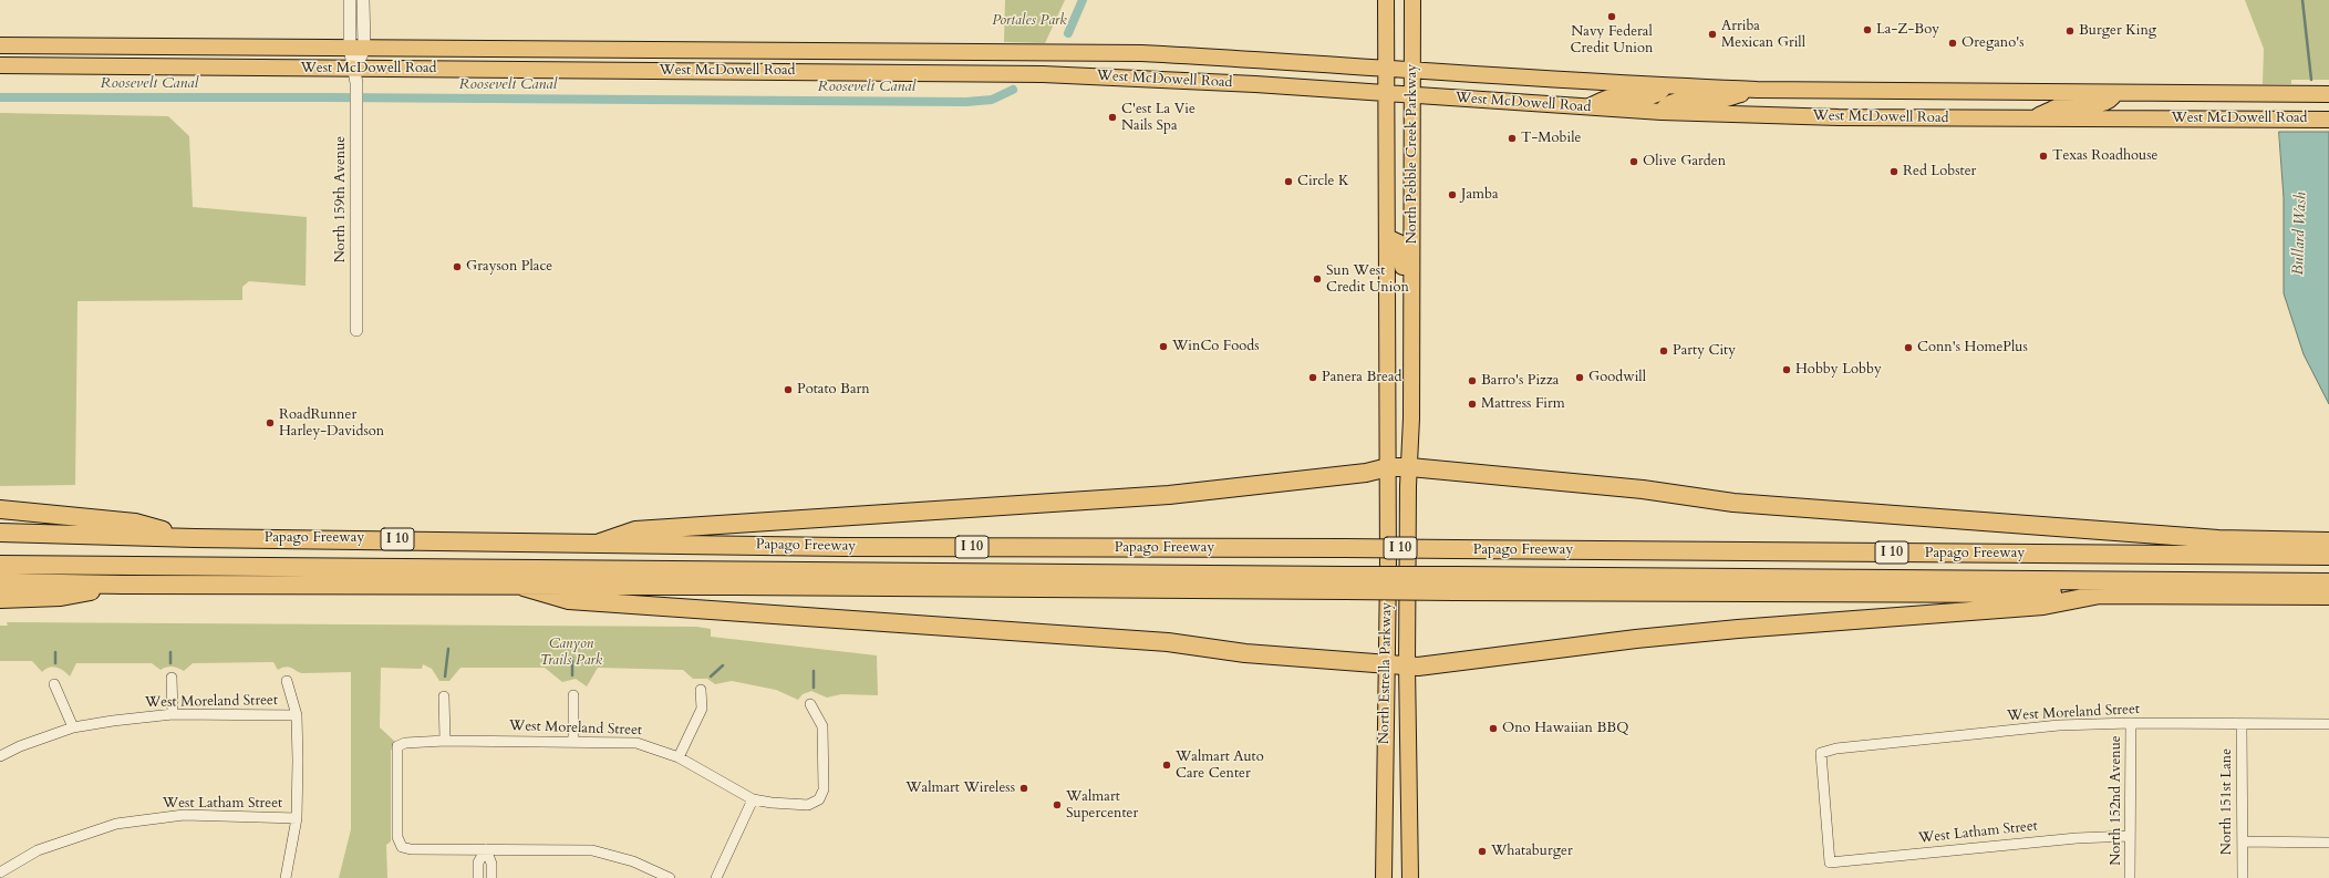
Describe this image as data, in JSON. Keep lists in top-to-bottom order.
{
  "streets": {
    "highway": ["Papago Freeway", "I 10"],
    "main road": ["West McDowell Road", "North Pebble Creek Parkway", "North Estrella Parkway"],
    "street": [
      "North 159th Avenue",
      "West Moreland Street",
      "North 152nd Avenue",
      "North 151st Lane",
      "West Latham Street"
    ]
  },
  "crossings": [
    ["West McDowell Road", "North Pebble Creek Parkway"],
    ["West McDowell Road", "North 159th Avenue"],
    ["North Pebble Creek Parkway", "North Estrella Parkway"],
    ["West Moreland Street", "North 152nd Avenue"],
    ["West Moreland Street", "North 151st Lane"],
    ["West Moreland Street", "West Latham Street"],
    ["North 152nd Avenue", "West Latham Street"]
  ],
  "water": ["Roosevelt Canal", "Bullard Wash"],
  "parks": ["Portales Park", "Canyon Trails Park"],
  "places": [
    "Navy Federal Credit Union",
    "La-Z-Boy",
    "Burger King",
    "Arriba Mexican Grill",
    "Oregano's",
    "C'est La Vie Nails Spa",
    "T-Mobile",
    "Texas Roadhouse",
    "Olive Garden",
    "Red Lobster",
    "Circle K",
    "Jamba",
    "Grayson Place",
    "Sun West Credit Union",
    "WinCo Foods",
    "Conn's HomePlus",
    "Party City",
    "Hobby Lobby",
    "Panera Bread",
    "Goodwill",
    "Barro's Pizza",
    "Potato Barn",
    "Mattress Firm",
    "RoadRunner Harley-Davidson",
    "Ono Hawaiian BBQ",
    "Walmart Auto Care Center",
    "Walmart Wireless",
    "Walmart Supercenter",
    "Whataburger"
  ]
}
